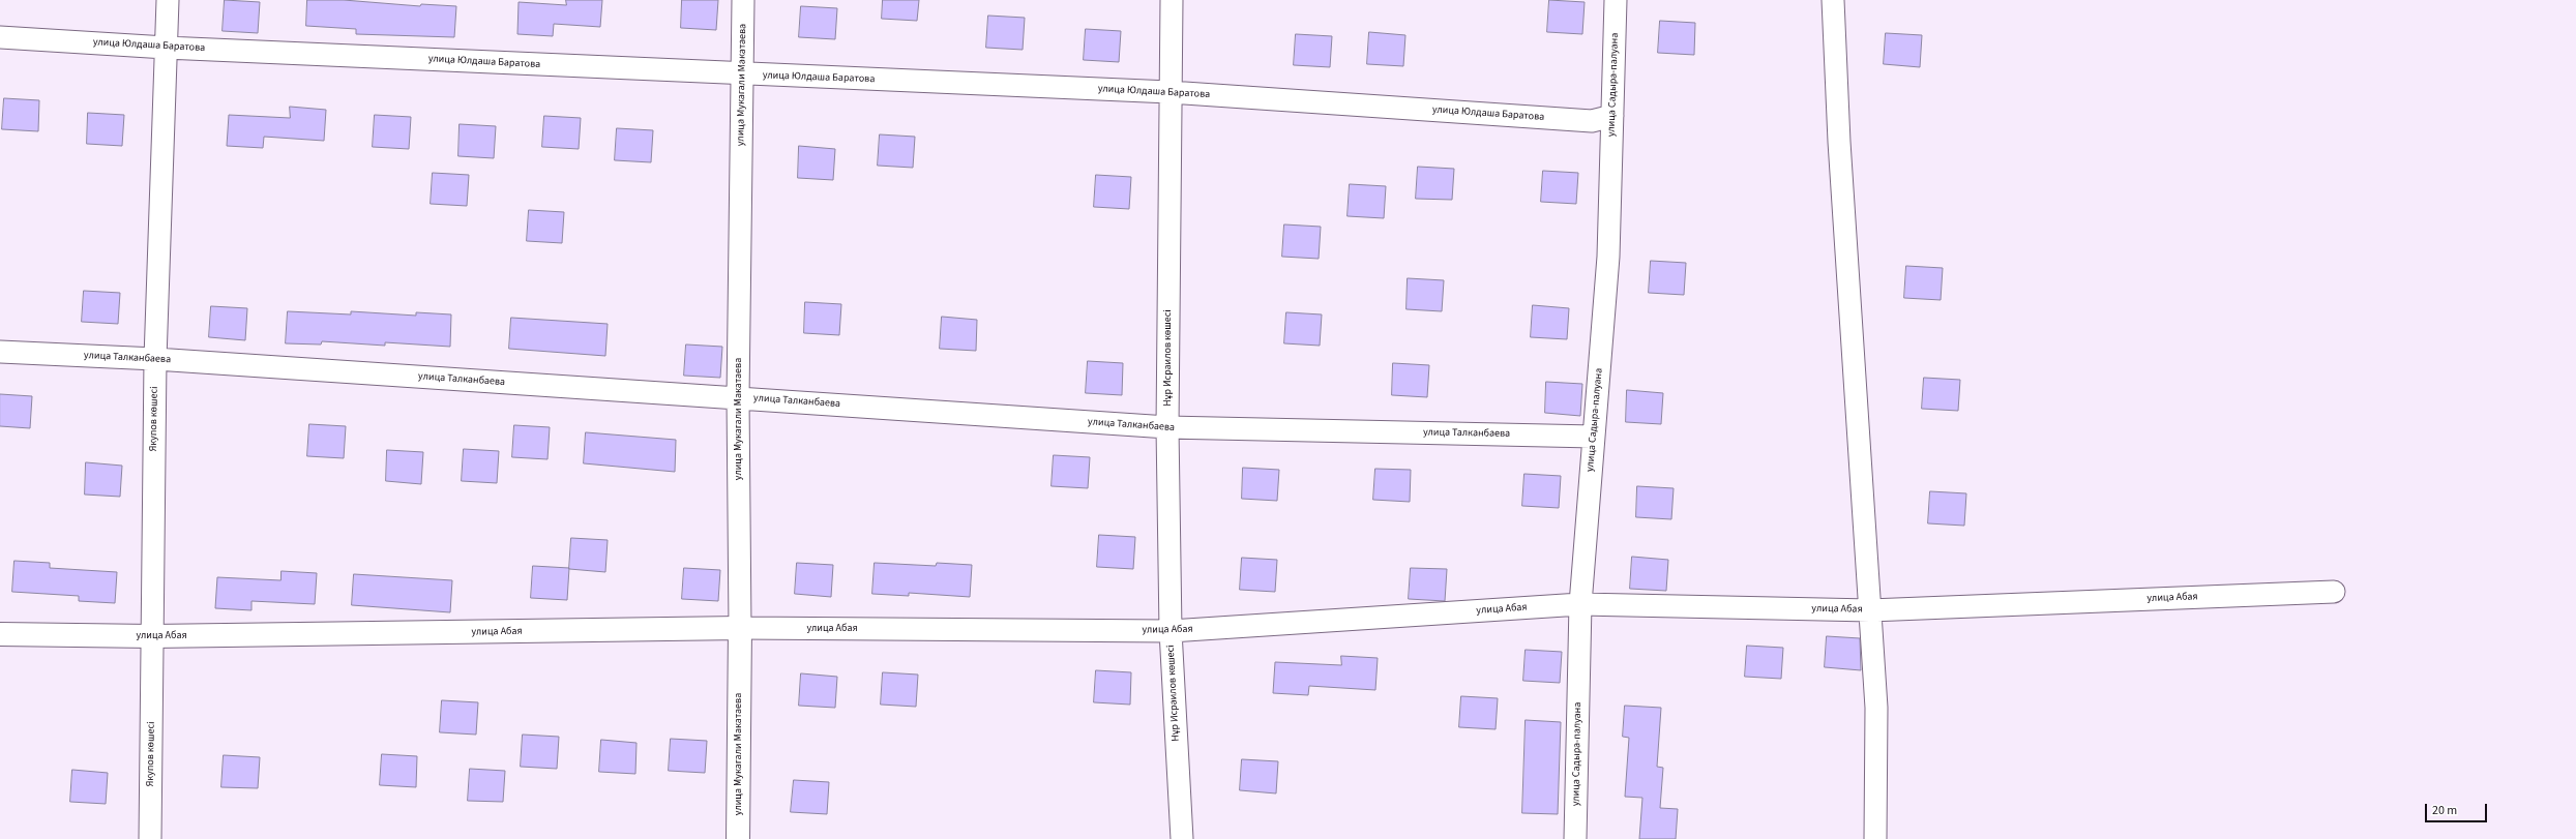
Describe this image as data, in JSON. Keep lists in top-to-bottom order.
{
  "streets": {
    "street": [
      "улица Юлдаша Баратова",
      "улица Мукагали Макатаева",
      "улица Садыра-палуана",
      "улица Талканбаева",
      "Нұр Исраилов көшесі",
      "Якупов көшесі",
      "улица Абая"
    ]
  },
  "crossings": [
    ["улица Юлдаша Баратова", "улица Мукагали Макатаева"],
    ["улица Юлдаша Баратова", "улица Садыра-палуана"],
    ["улица Юлдаша Баратова", "Нұр Исраилов көшесі"],
    ["улица Юлдаша Баратова", "Якупов көшесі"],
    ["улица Мукагали Макатаева", "улица Талканбаева"],
    ["улица Мукагали Макатаева", "улица Абая"],
    ["улица Садыра-палуана", "улица Талканбаева"],
    ["улица Садыра-палуана", "улица Абая"],
    ["улица Талканбаева", "Нұр Исраилов көшесі"],
    ["улица Талканбаева", "Якупов көшесі"],
    ["Нұр Исраилов көшесі", "улица Абая"],
    ["Якупов көшесі", "улица Абая"]
  ],
  "scale_bar": "20 m"
}
